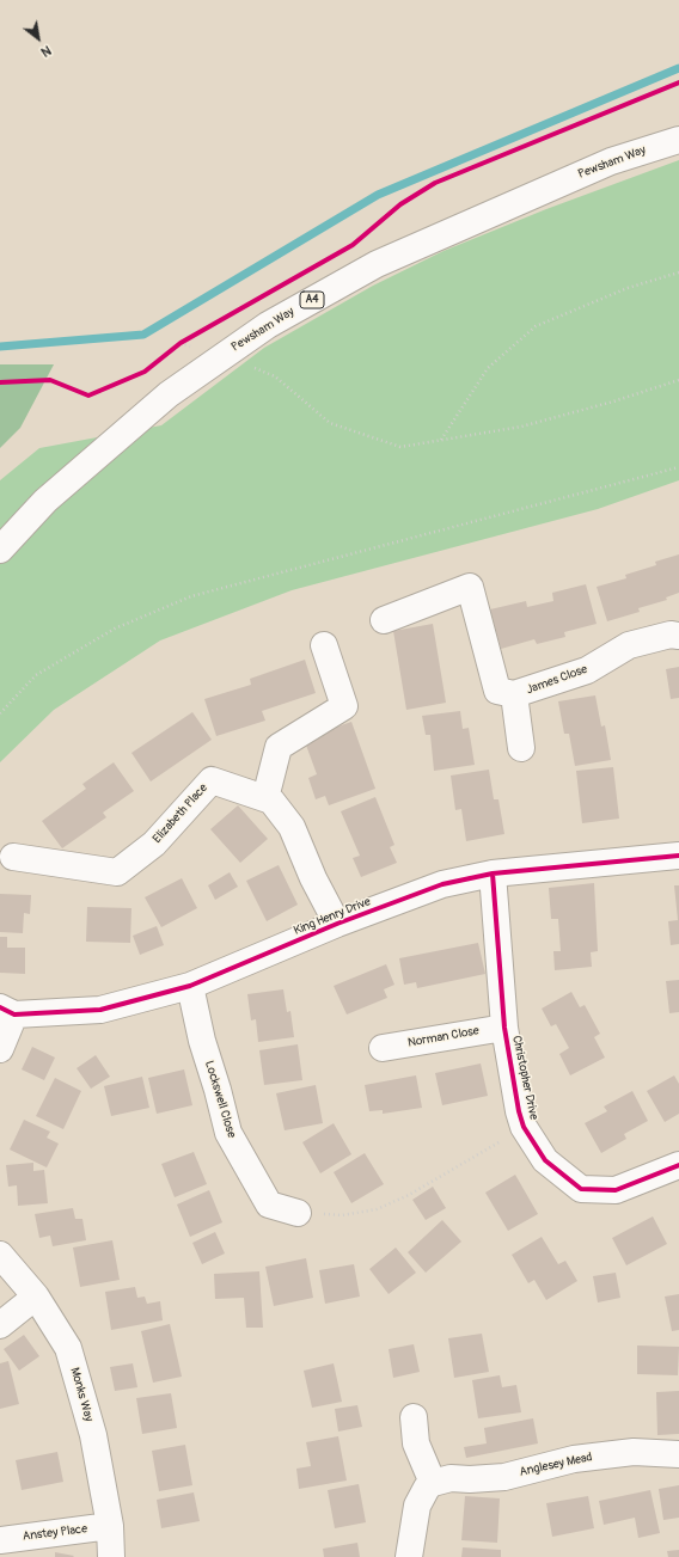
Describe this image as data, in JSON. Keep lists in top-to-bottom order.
{
  "streets": {
    "street": [
      "Pewsham Way",
      "A4",
      "James Close",
      "Elizabeth Place",
      "King Henry Drive",
      "Norman Close",
      "Christopher Drive",
      "Lockswell Close",
      "Monks Way",
      "Anglesey Mead",
      "Anstey Place"
    ]
  },
  "crossings": [
    ["Elizabeth Place", "King Henry Drive"],
    ["King Henry Drive", "Christopher Drive"],
    ["King Henry Drive", "Lockswell Close"],
    ["Norman Close", "Christopher Drive"],
    ["Monks Way", "Anstey Place"]
  ],
  "north": "bottom right"
}
